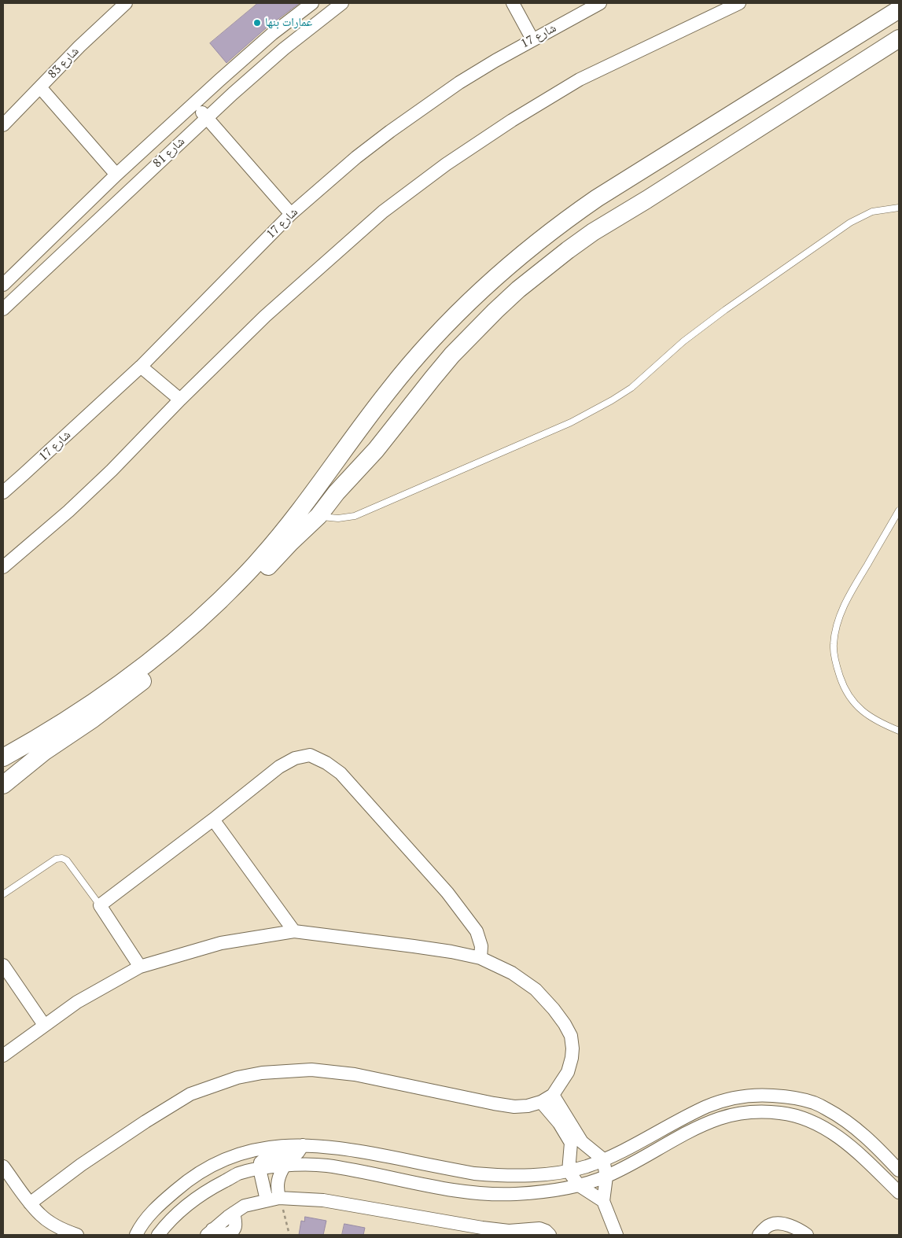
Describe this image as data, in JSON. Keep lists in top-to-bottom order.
{
  "streets": {
    "street": ["شارع 17", "شارع 83", "شارع 81"]
  },
  "places": ["عمارات بنها"]
}
